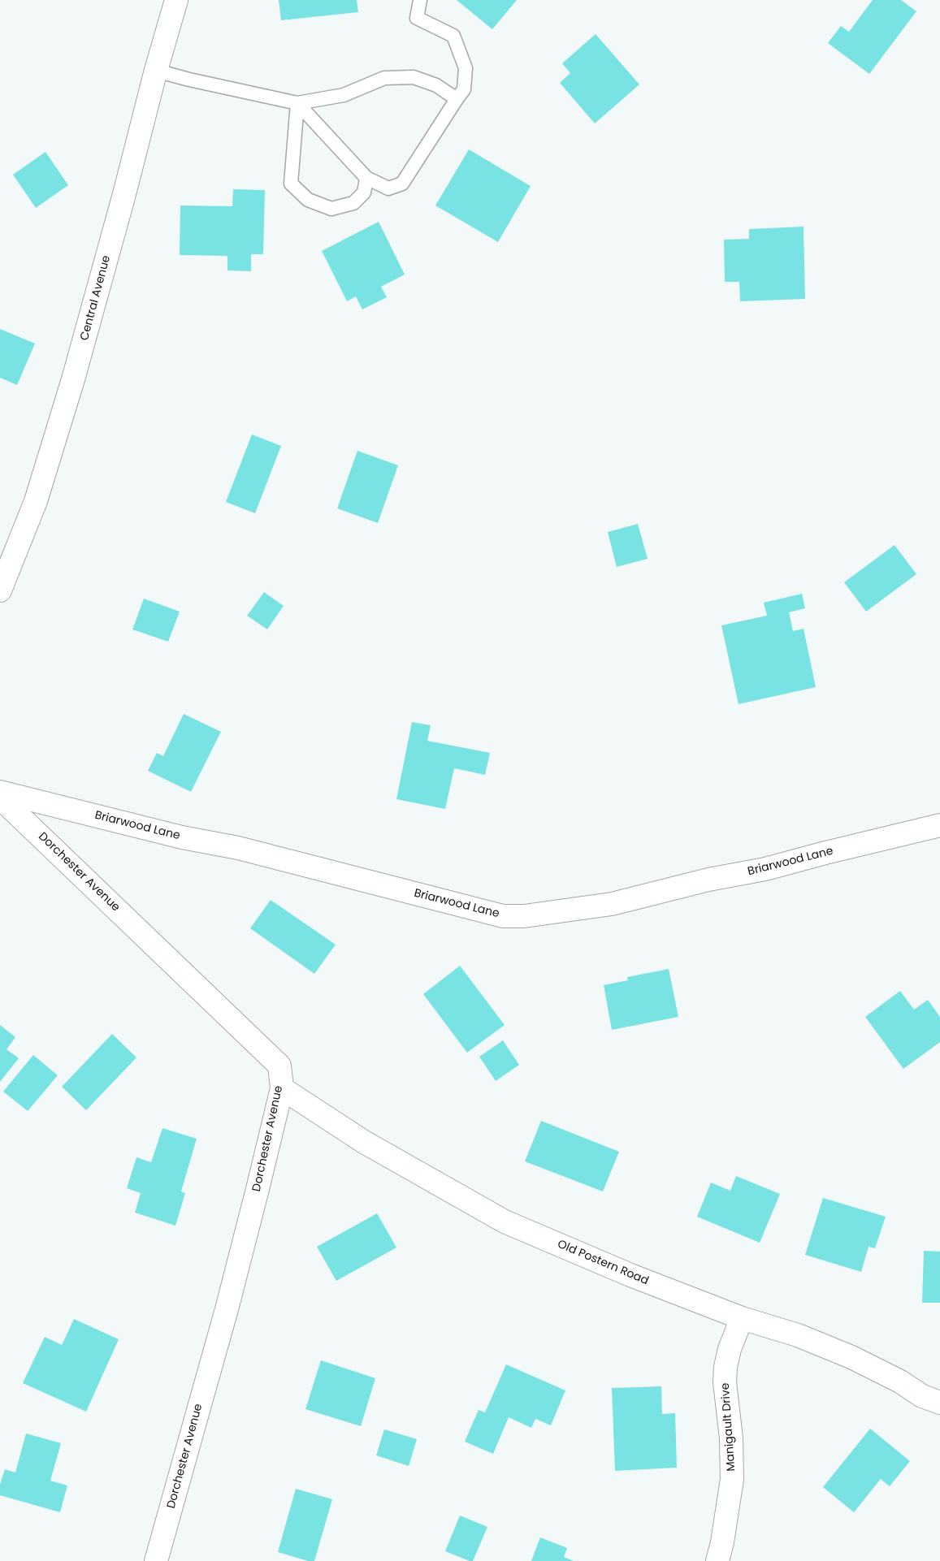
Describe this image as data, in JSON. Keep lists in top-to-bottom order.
{
  "streets": {
    "street": [
      "Central Avenue",
      "Briarwood Lane",
      "Dorchester Avenue",
      "Old Postern Road",
      "Manigault Drive"
    ]
  },
  "crossings": [
    ["Dorchester Avenue", "Old Postern Road"],
    ["Old Postern Road", "Manigault Drive"]
  ]
}
